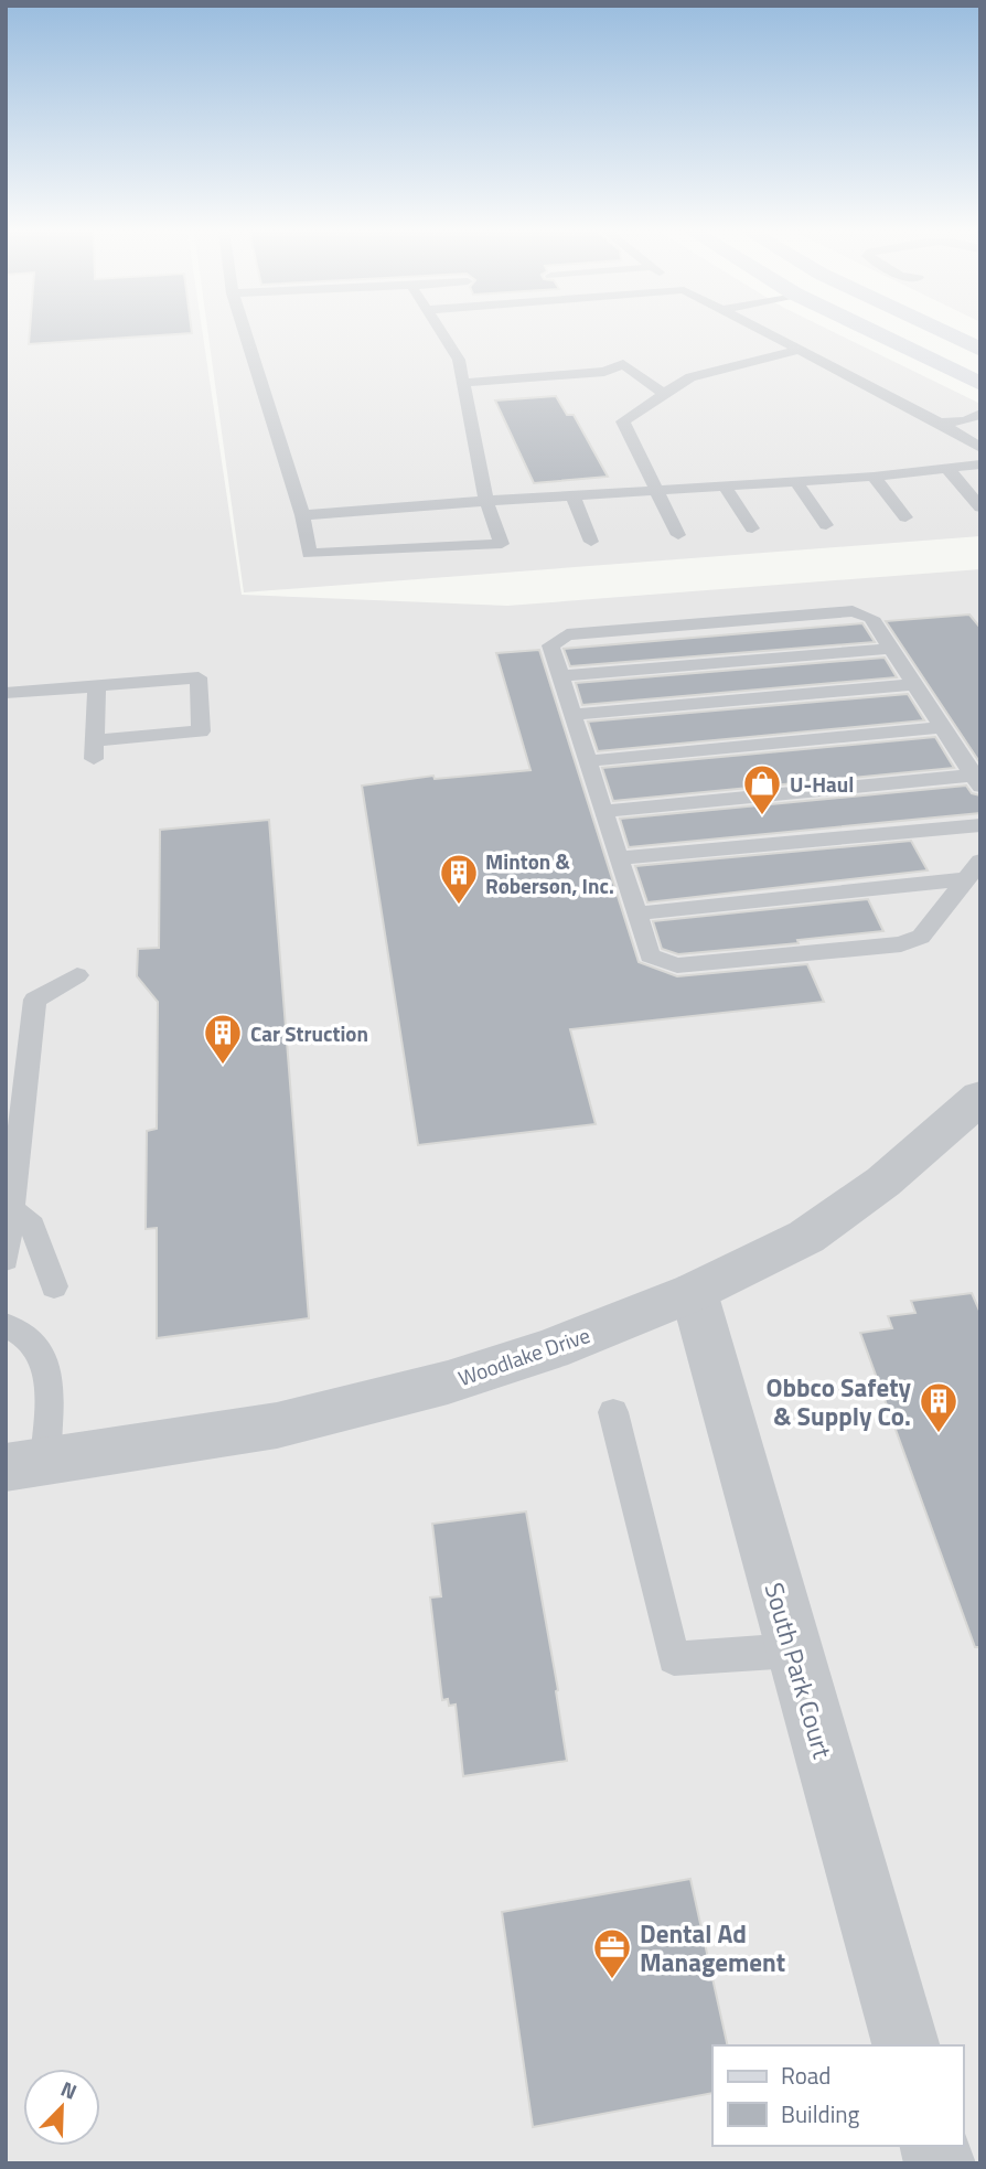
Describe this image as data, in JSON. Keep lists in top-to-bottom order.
{
  "streets": {
    "street": ["Woodlake Drive", "South Park Court"]
  },
  "crossings": [
    ["Woodlake Drive", "South Park Court"]
  ],
  "places": {
    "shop": ["U-Haul"],
    "building": ["Minton & Roberson, Inc.", "Car Struction", "Obbco Safety & Supply Co."],
    "office": ["Dental Ad Management"]
  },
  "legend": ["Road", "Building"],
  "north": "top right"
}
